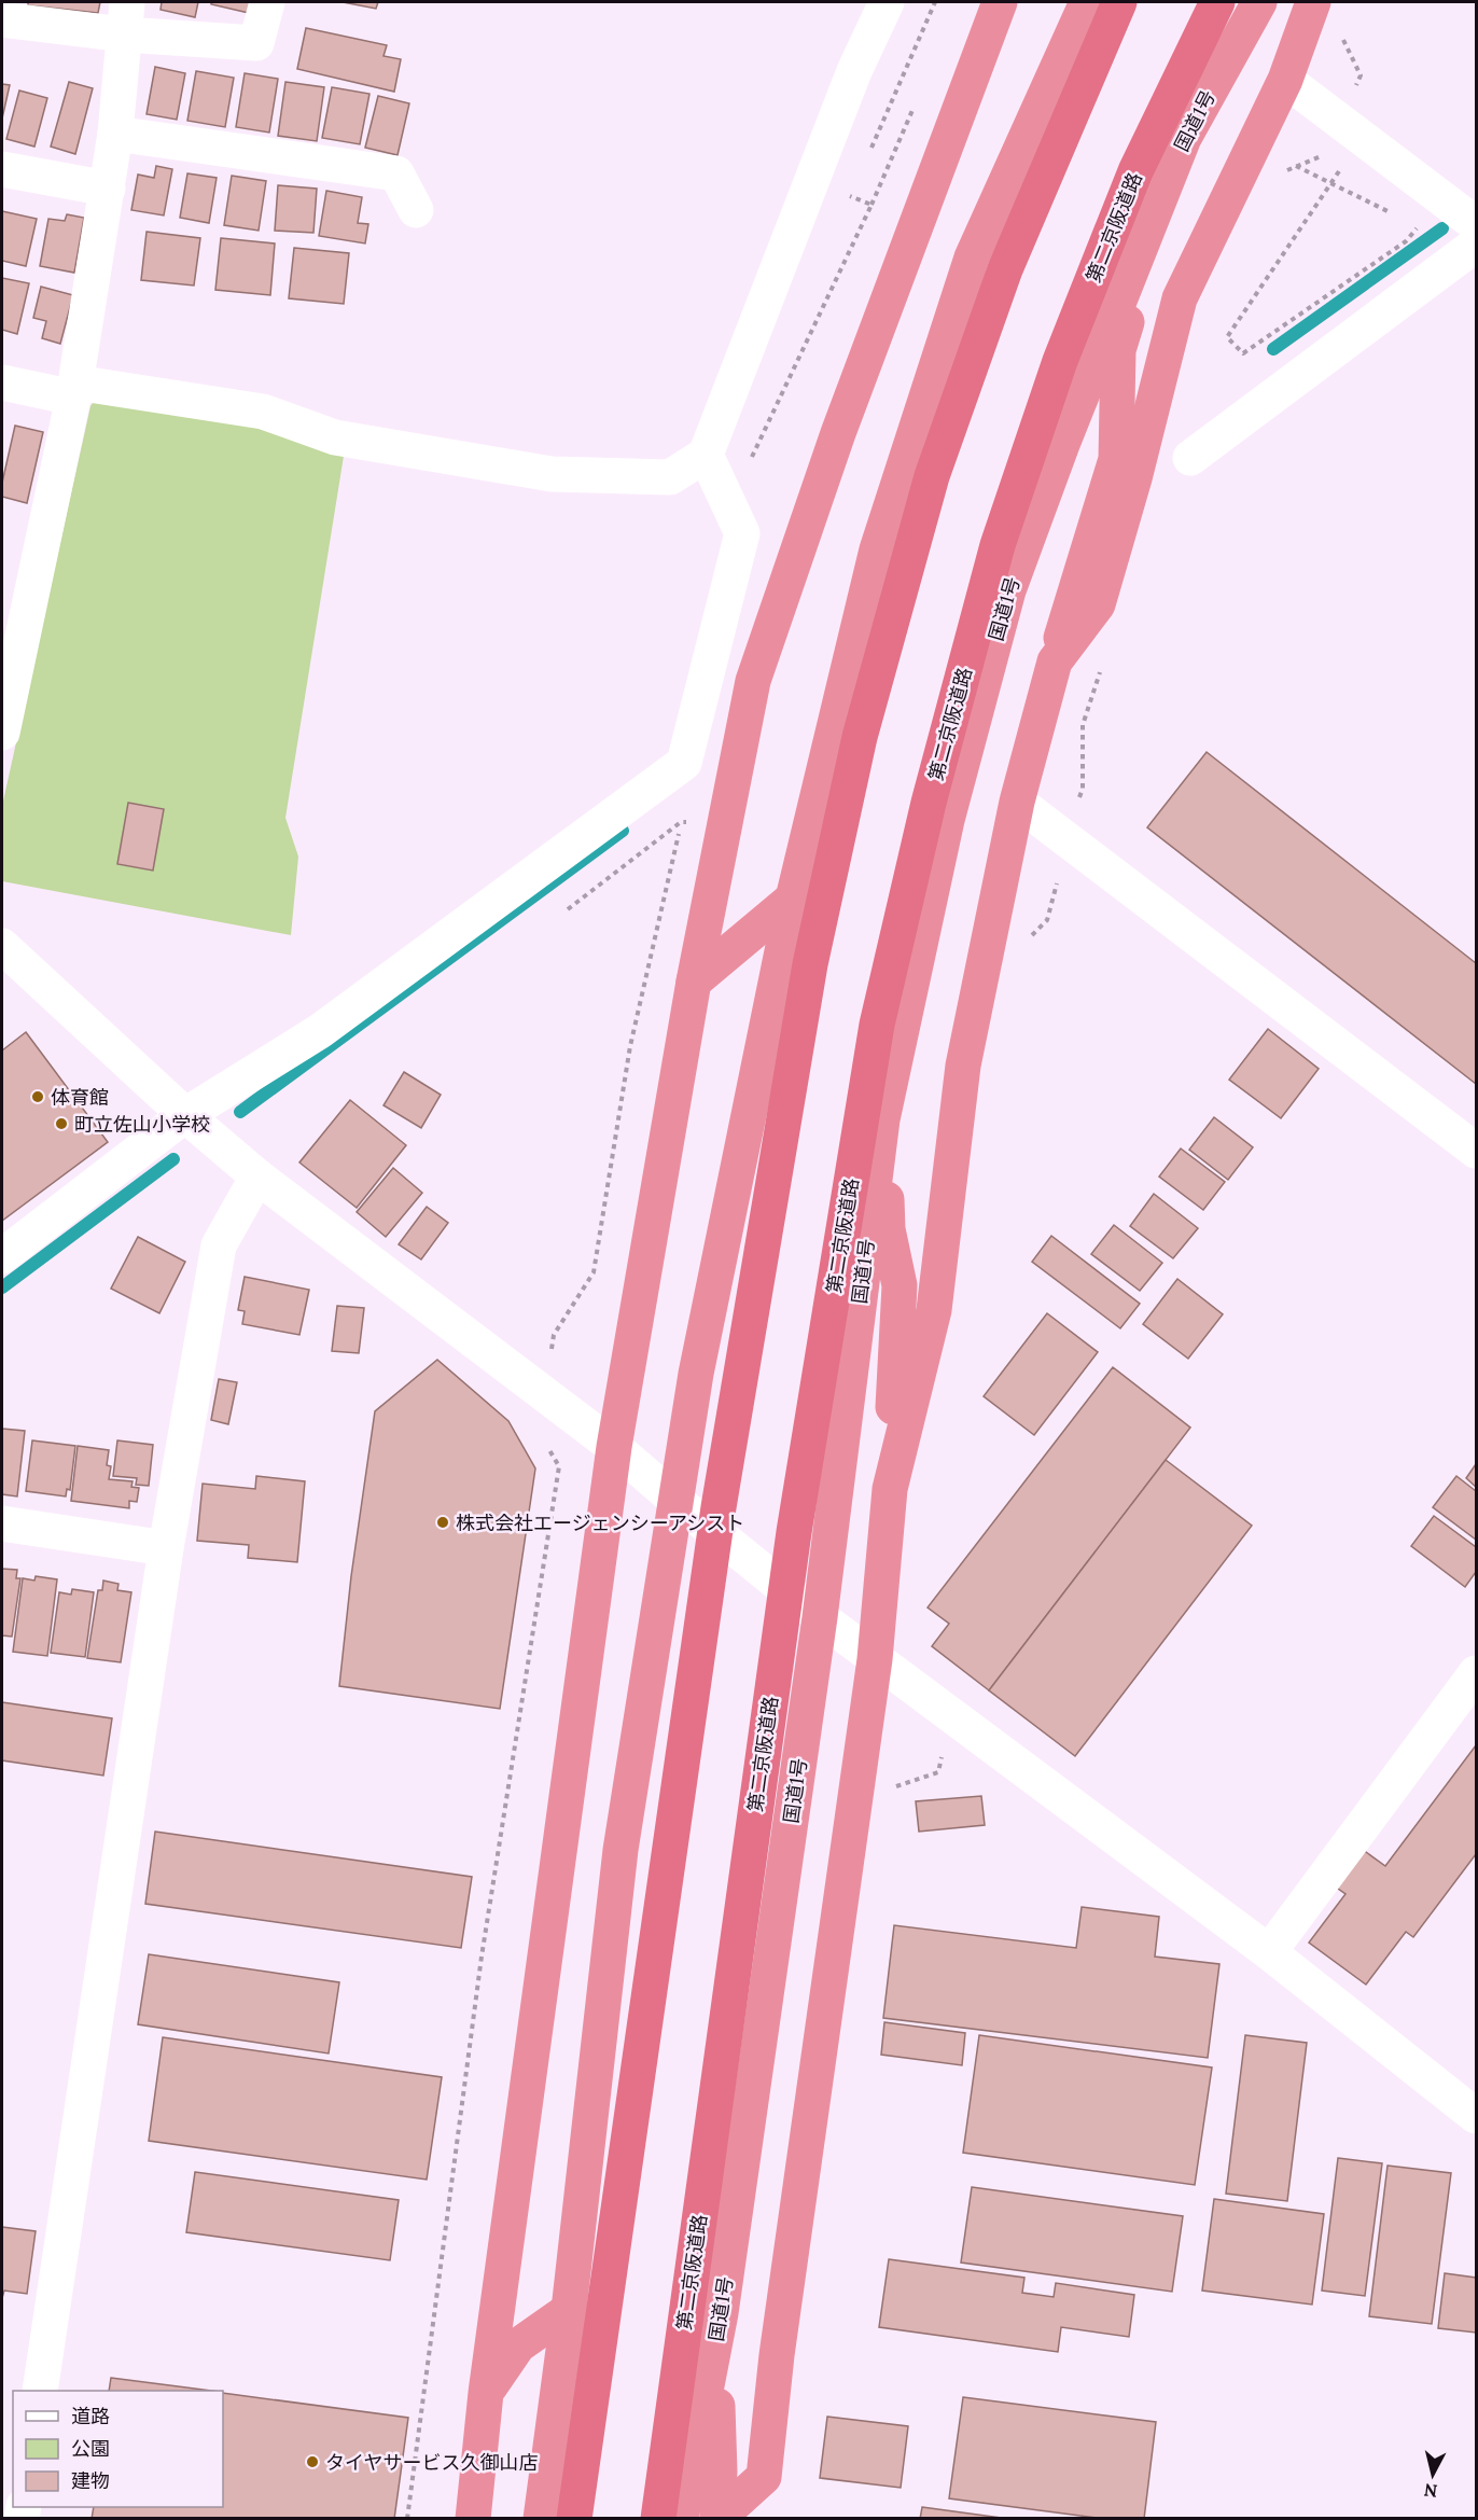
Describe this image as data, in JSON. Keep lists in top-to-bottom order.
{
  "streets": {
    "highway": ["国道1号", "第二京阪道路"]
  },
  "places": [
    "体育館",
    "町立佐山小学校",
    "株式会社エージェンシーアシスト",
    "タイヤサービス久御山店"
  ],
  "legend": ["道路", "公園", "建物"],
  "north": "bottom"
}
